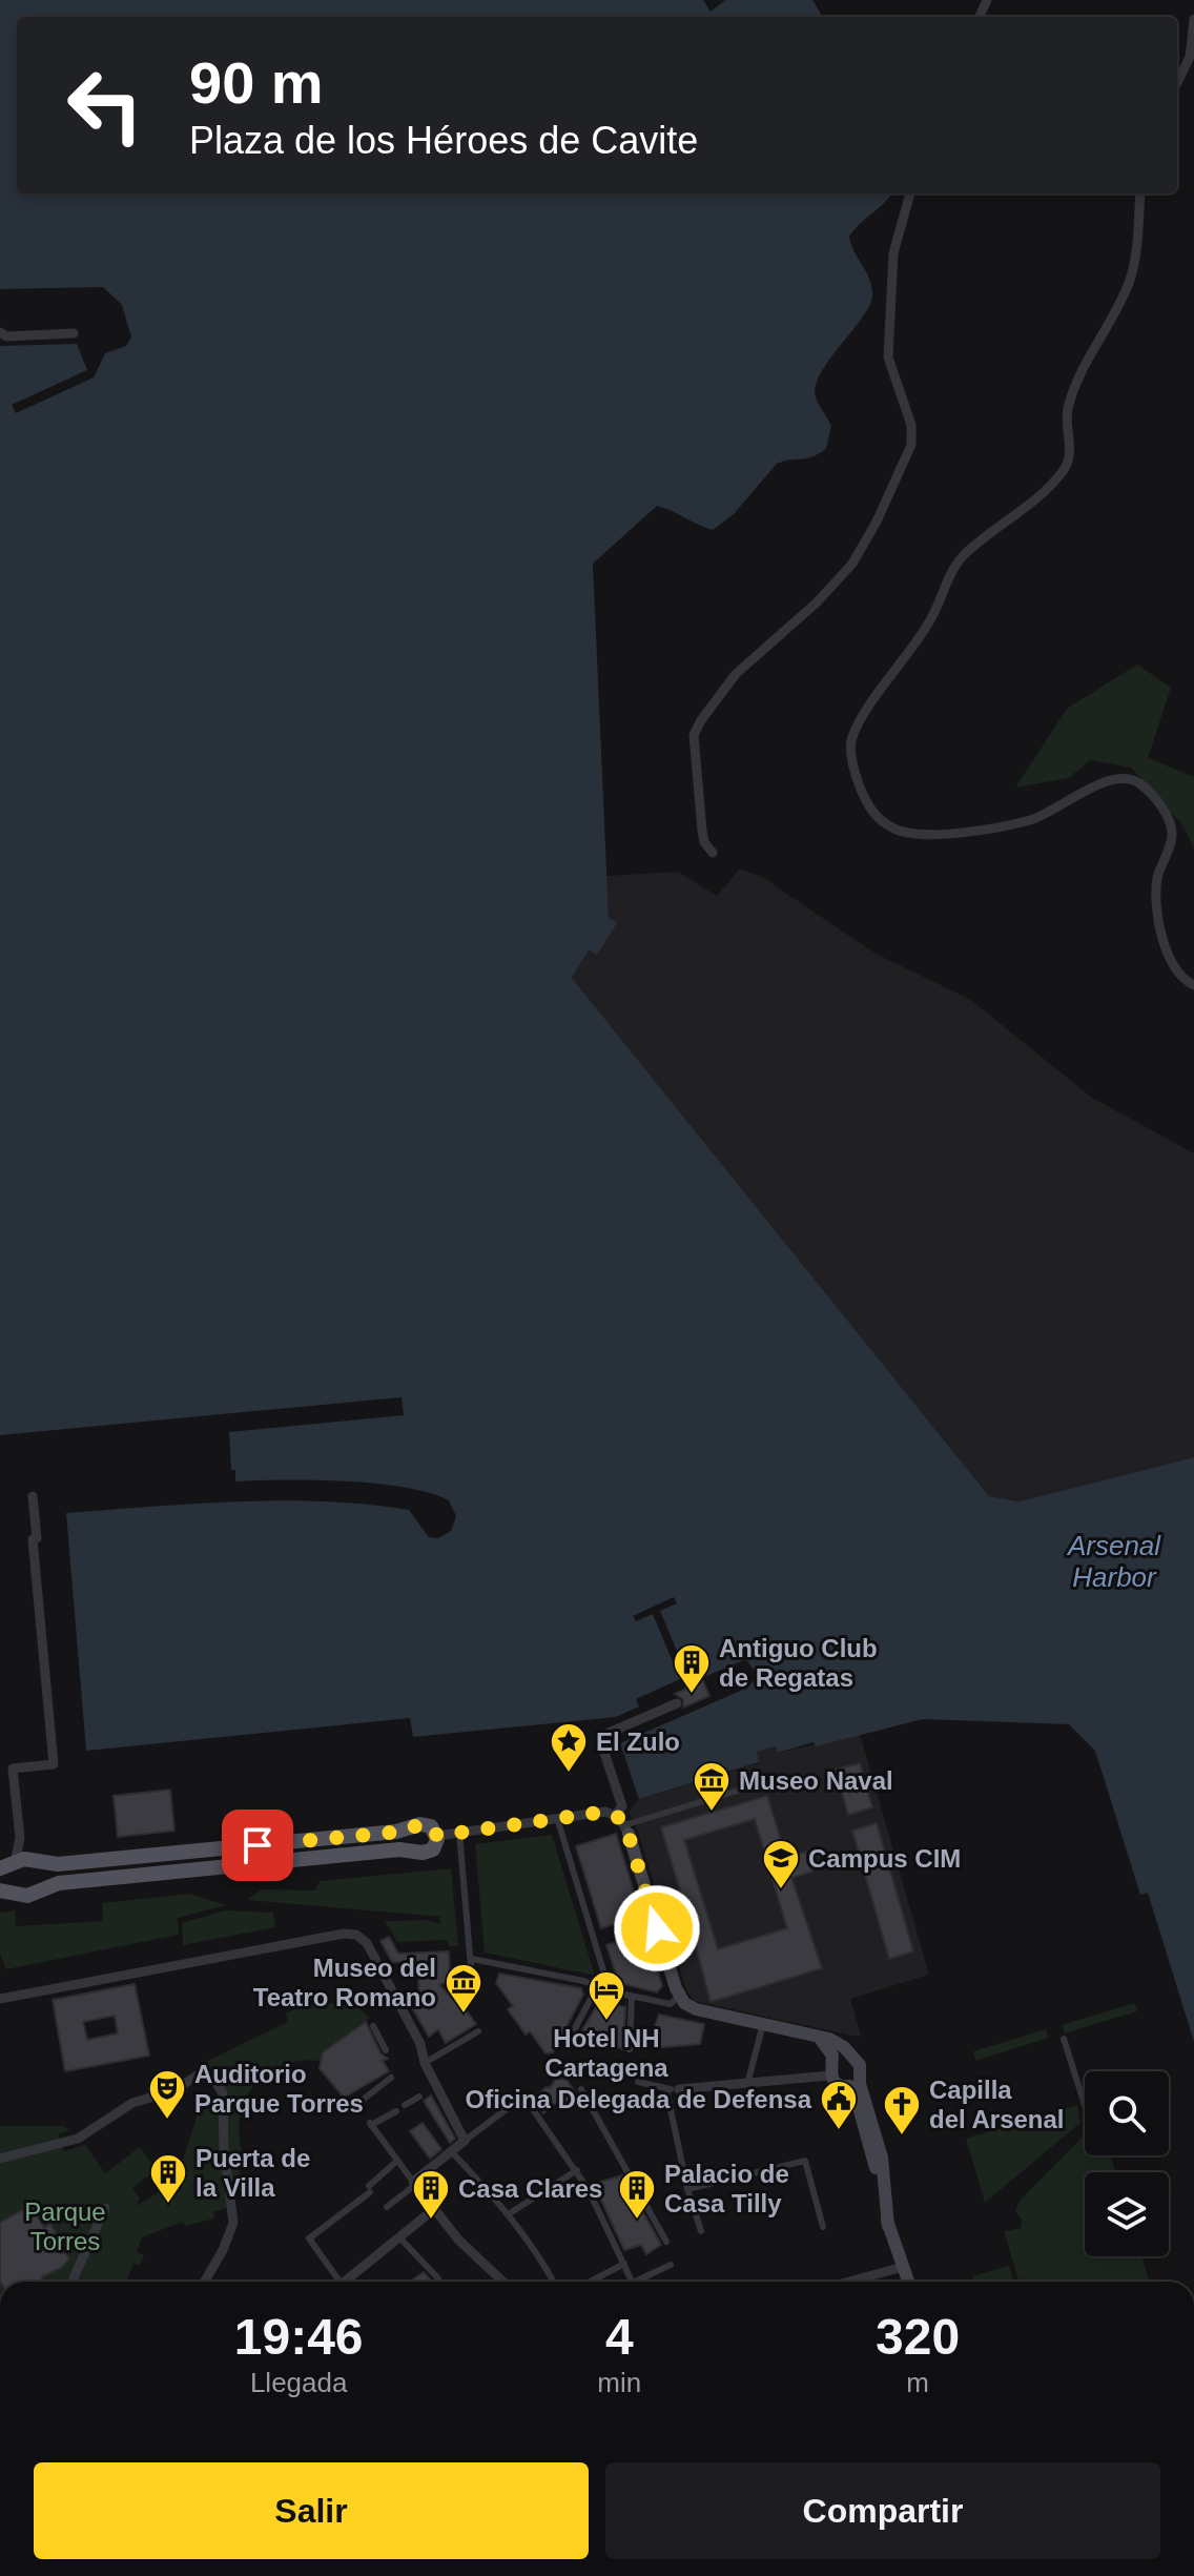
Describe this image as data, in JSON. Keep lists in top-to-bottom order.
{
  "water": ["Arsenal Harbor"],
  "parks": ["Parque Torres"],
  "places": {
    "building": [
      "Antiguo Club de Regatas",
      "Puerta de la Villa",
      "Casa Clares",
      "Palacio de Casa Tilly"
    ],
    "place": ["El Zulo"],
    "museum": ["Museo Naval", "Museo del Teatro Romano"],
    "school or university": ["Campus CIM"],
    "hotel": ["Hotel NH Cartagena"],
    "theatre": ["Auditorio Parque Torres"],
    "public building": ["Oficina Delegada de Defensa"],
    "church": ["Capilla del Arsenal"]
  },
  "page": {
    "turn": ["90 m", "Plaza de los Héroes de Cavite"],
    "eta": [
      "19:46",
      "Llegada",
      "4",
      "min",
      "320",
      "m"
    ],
    "buttons": ["Salir", "Compartir"]
  }
}
